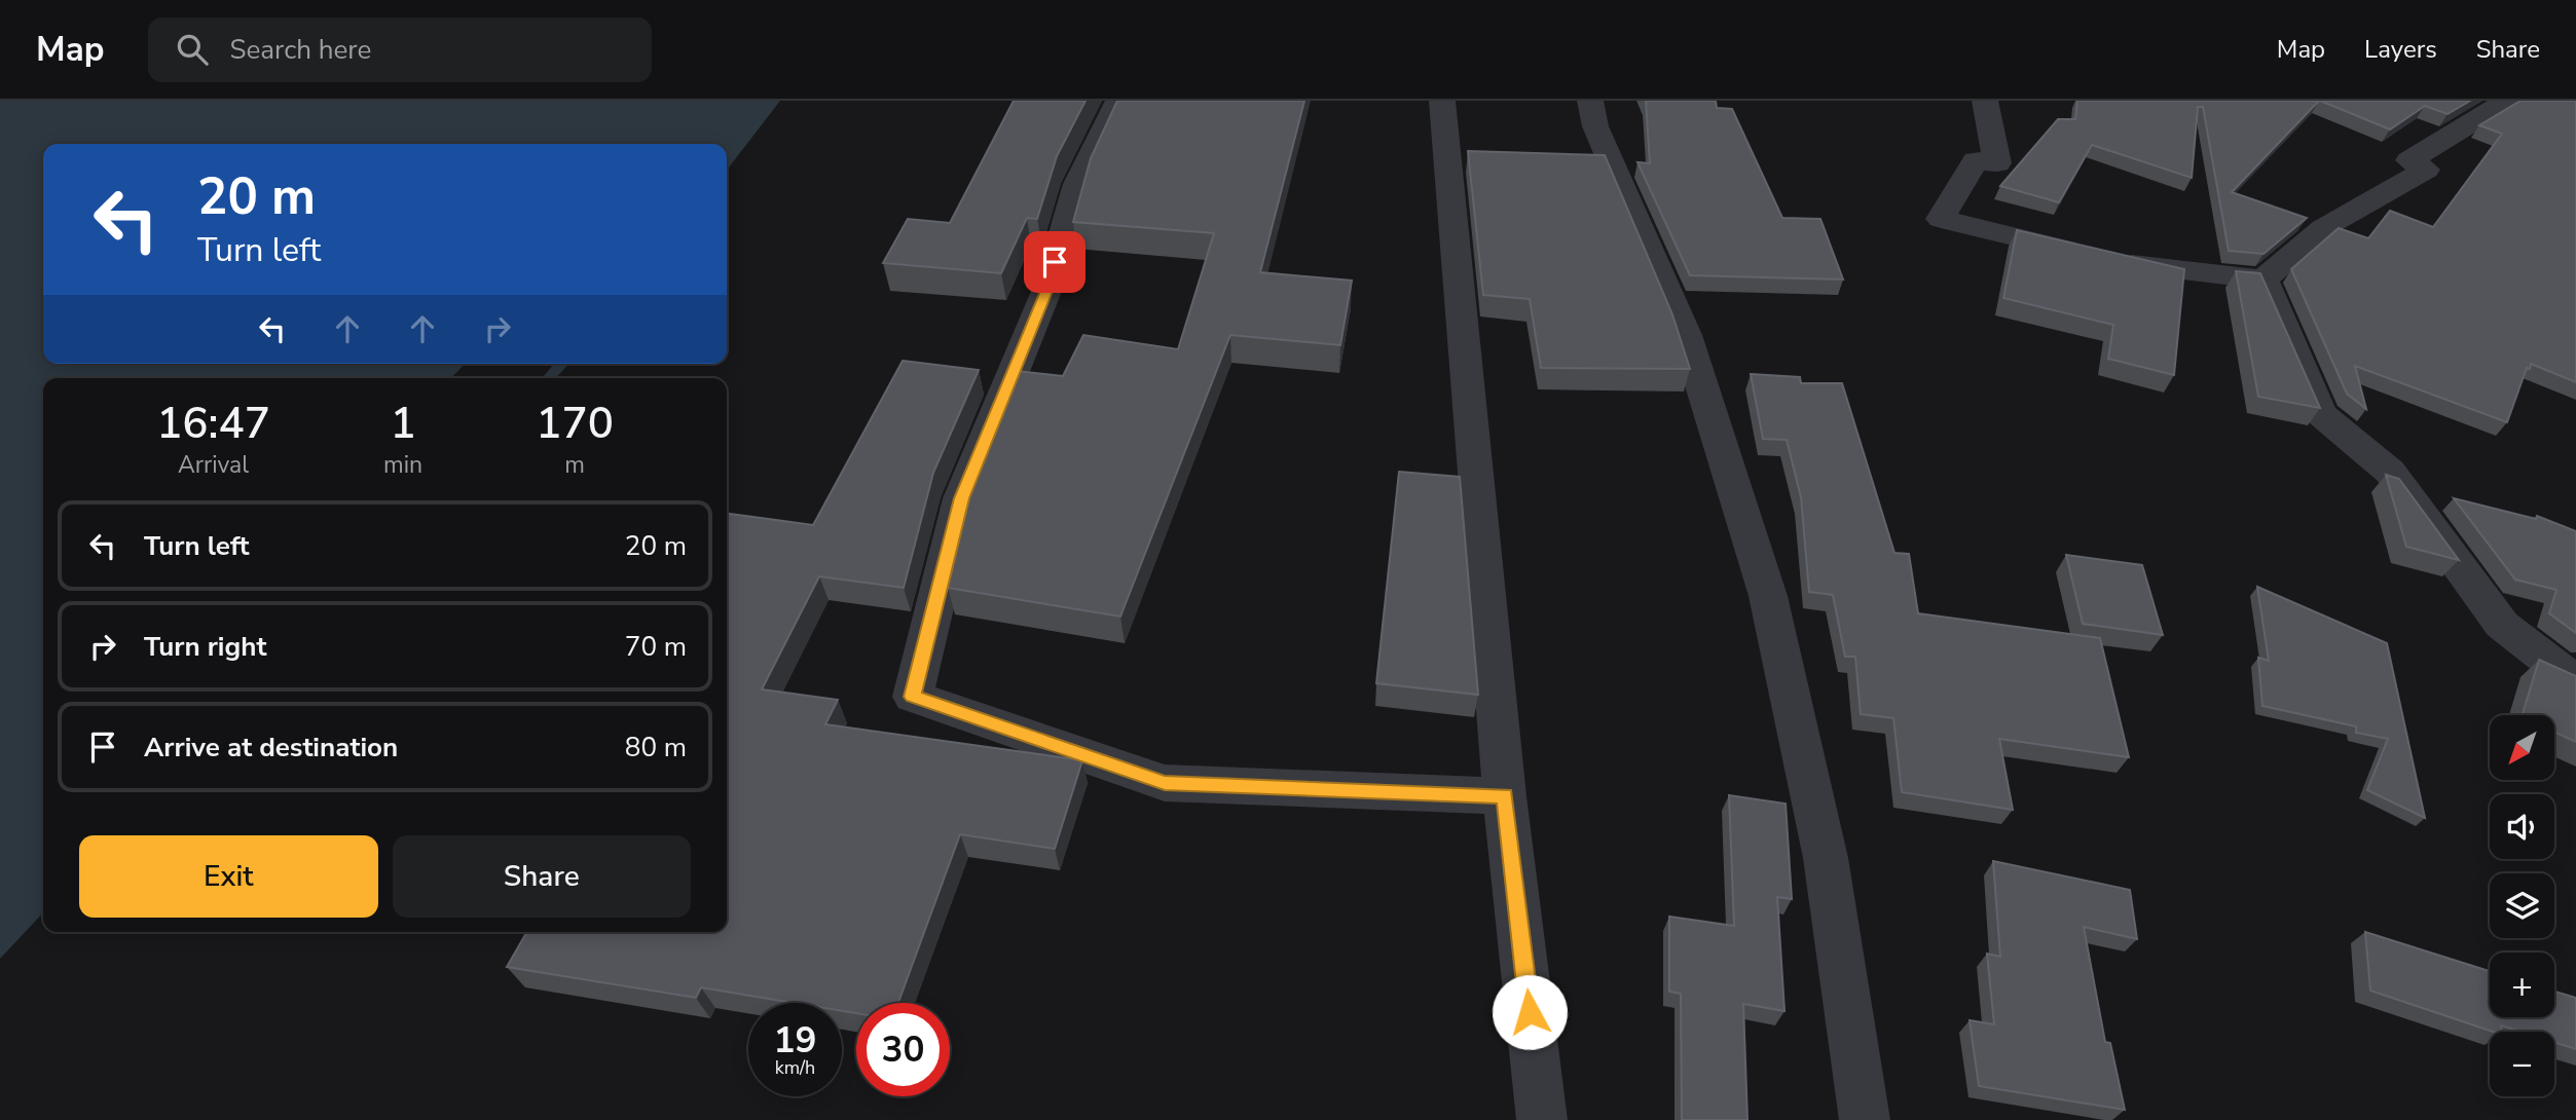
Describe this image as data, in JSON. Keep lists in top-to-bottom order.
{
  "north": "bottom left",
  "page": {
    "header": "Map",
    "search": "Search here",
    "nav": ["Map", "Layers", "Share"],
    "turn": ["20 m", "Turn left"],
    "eta": [
      "16:47",
      "Arrival",
      "1",
      "min",
      "170",
      "m"
    ],
    "list": [
      {
        "name": "Turn left",
        "value": "20 m"
      },
      {
        "name": "Turn right",
        "value": "70 m"
      },
      {
        "name": "Arrive at destination",
        "value": "80 m"
      }
    ],
    "map_buttons": ["+", "−"],
    "buttons": ["Exit", "Share"],
    "speed": "19 km/h",
    "limit": "30"
  }
}
